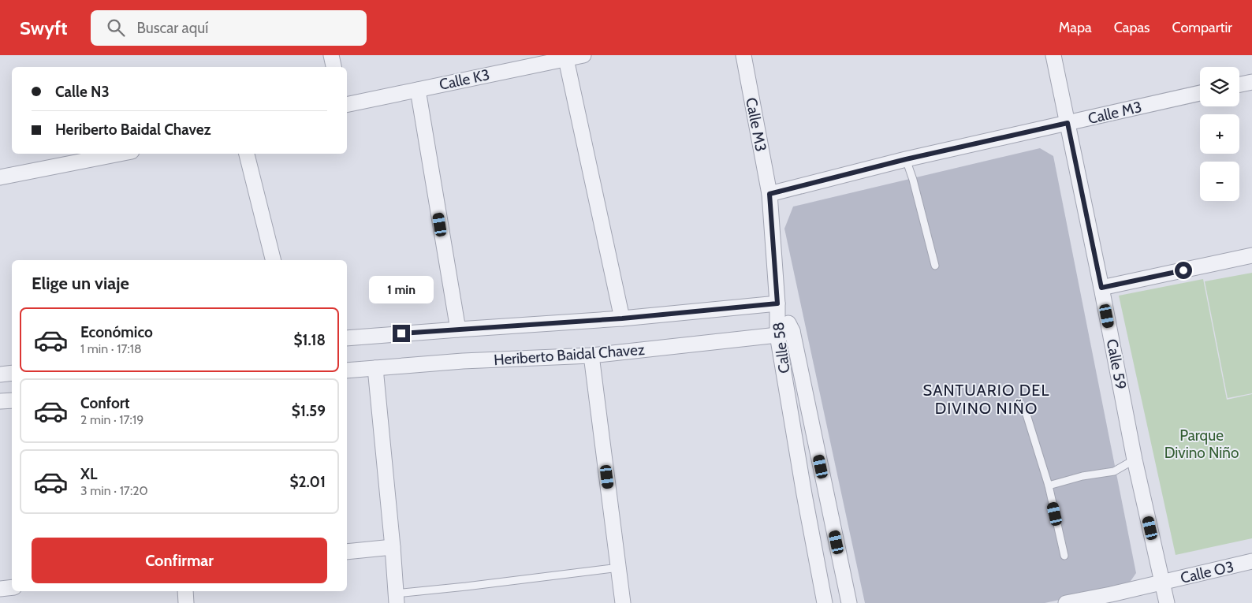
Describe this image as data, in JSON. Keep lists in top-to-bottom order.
{
  "streets": {
    "street": [
      "Calle K3",
      "Calle M3",
      "Calle 58",
      "Heriberto Baidal Chavez",
      "Calle 59",
      "Calle O3"
    ]
  },
  "crossings": [
    ["Calle M3", "Calle 58"],
    ["Calle M3", "Calle 59"],
    ["Calle 58", "Heriberto Baidal Chavez"],
    ["Calle 59", "Calle O3"]
  ],
  "districts": ["SANTUARIO DEL DIVINO NIÑO"],
  "parks": ["Parque Divino Niño"],
  "page": {
    "header": "Swyft",
    "search": "Buscar aquí",
    "nav": ["Mapa", "Capas", "Compartir"],
    "map_buttons": ["+", "−"],
    "banner": ["Calle N3", "Heriberto Baidal Chavez"],
    "heading": "Elige un viaje",
    "bubble": "1 min",
    "list": [
      {
        "name": "Económico",
        "note": "1 min · 17:18",
        "value": "$1.18"
      },
      {
        "name": "Confort",
        "note": "2 min · 17:19",
        "value": "$1.59"
      },
      {
        "name": "XL",
        "note": "3 min · 17:20",
        "value": "$2.01"
      }
    ],
    "buttons": "Confirmar"
  }
}
